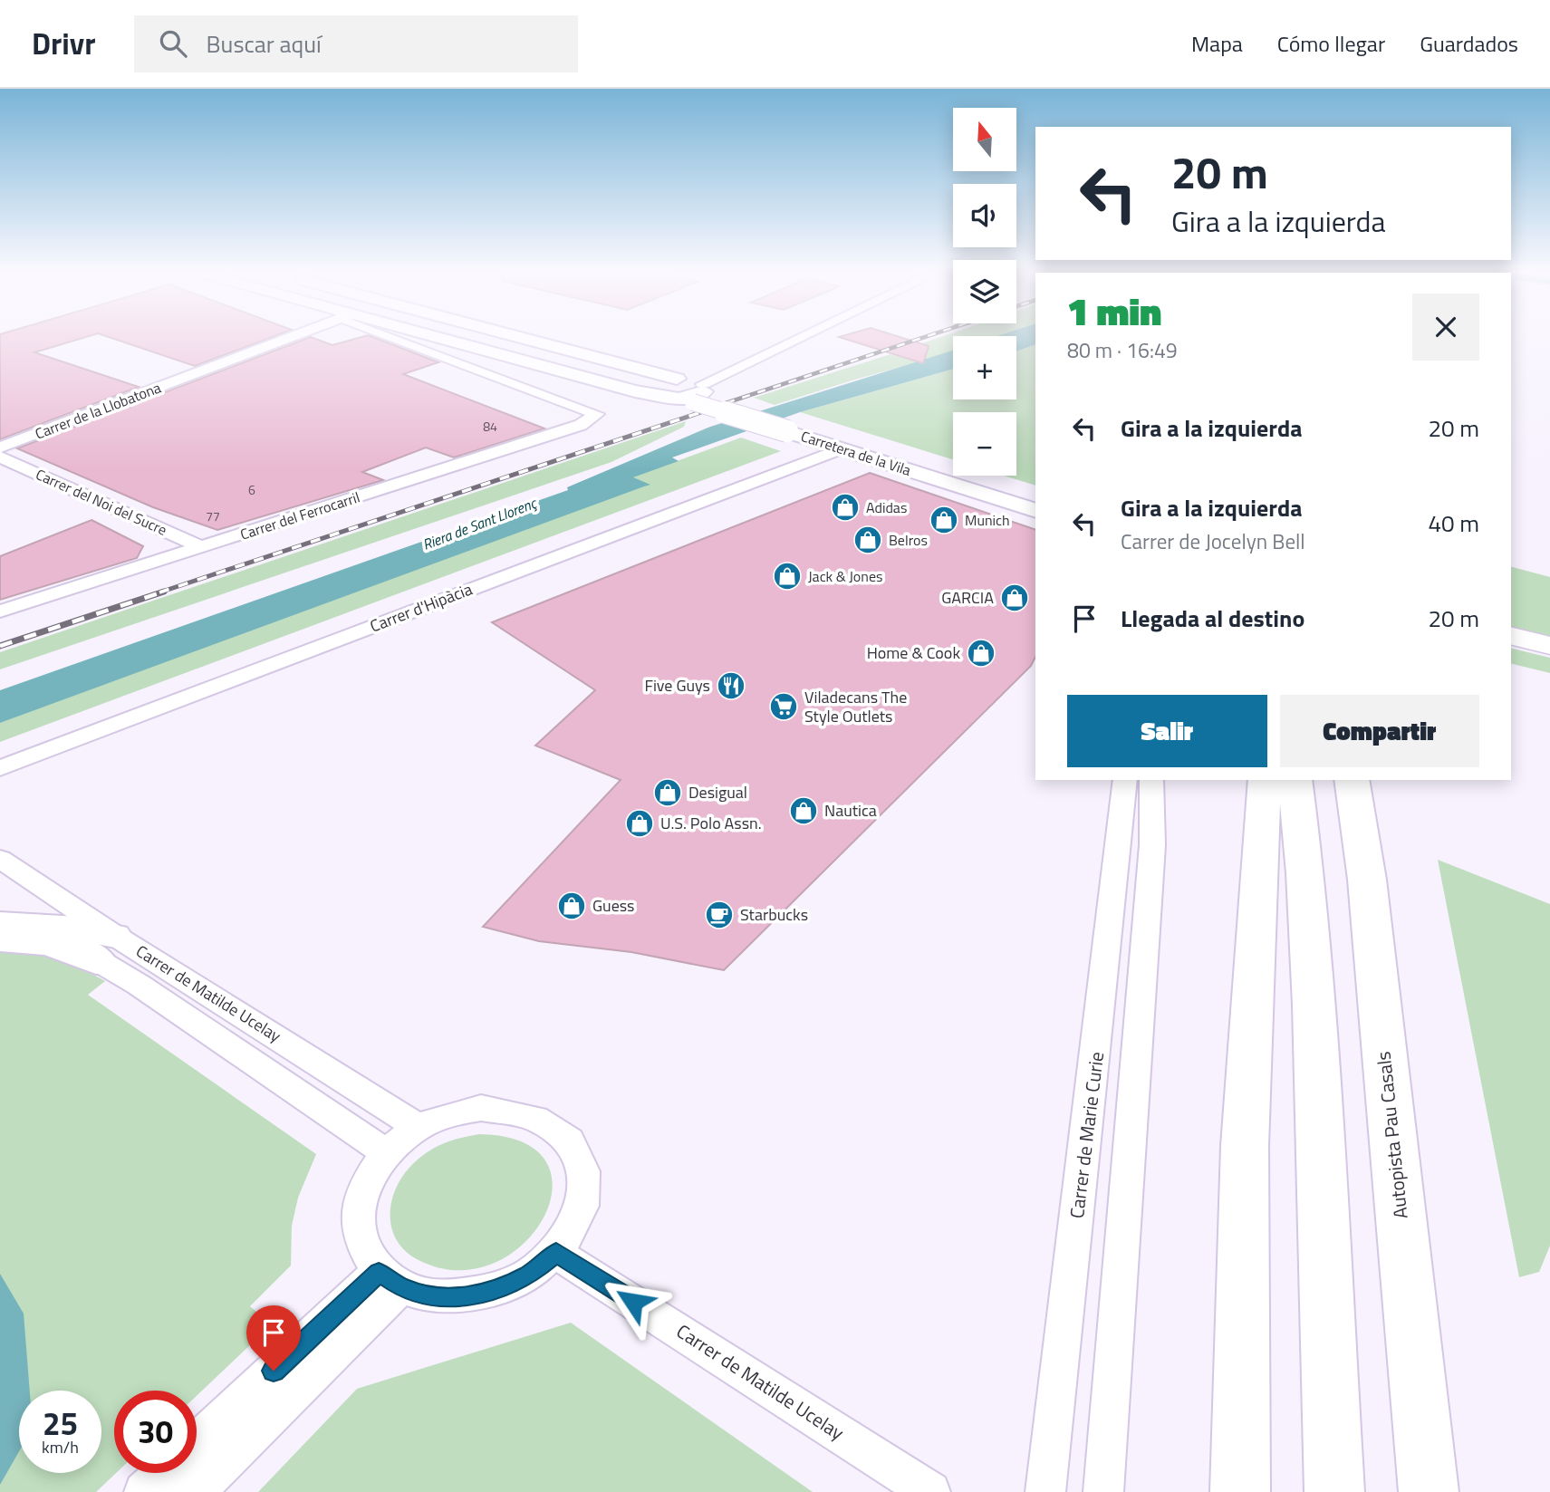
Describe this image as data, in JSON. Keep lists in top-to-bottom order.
{
  "streets": {
    "highway": ["Autopista Pau Casals"],
    "street": [
      "Carrer de la Llobatona",
      "Carretera de la Vila",
      "Carrer del Noi del Sucre",
      "Carrer del Ferrocarril",
      "Carrer d'Hipàcia",
      "Carrer de Matilde Ucelay",
      "Carrer de Marie Curie"
    ]
  },
  "crossings": [
    ["Carretera de la Vila", "Carrer d'Hipàcia"],
    ["Carrer del Noi del Sucre", "Carrer del Ferrocarril"]
  ],
  "water": ["Riera de Sant Llorenç"],
  "places": {
    "shop": [
      "Adidas",
      "Munich",
      "Belros",
      "Jack & Jones",
      "GARCIA",
      "Home & Cook",
      "Desigual",
      "Nautica",
      "U.S. Polo Assn.",
      "Guess"
    ],
    "restaurant": ["Five Guys"],
    "supermarket": ["Viladecans The Style Outlets"],
    "cafe": ["Starbucks"]
  },
  "house_numbers": ["84", "6", "77"],
  "north": "top",
  "page": {
    "header": "Drivr",
    "search": "Buscar aquí",
    "nav": ["Mapa", "Cómo llegar", "Guardados"],
    "map_buttons": ["+", "−"],
    "turn": ["20 m", "Gira a la izquierda"],
    "heading": ["1 min", "80 m · 16:49"],
    "list": [
      {
        "name": "Gira a la izquierda",
        "value": "20 m"
      },
      {
        "name": "Gira a la izquierda",
        "note": "Carrer de Jocelyn Bell",
        "value": "40 m"
      },
      {
        "name": "Llegada al destino",
        "value": "20 m"
      }
    ],
    "buttons": ["Salir", "Compartir"],
    "speed": "25 km/h",
    "limit": "30"
  }
}
